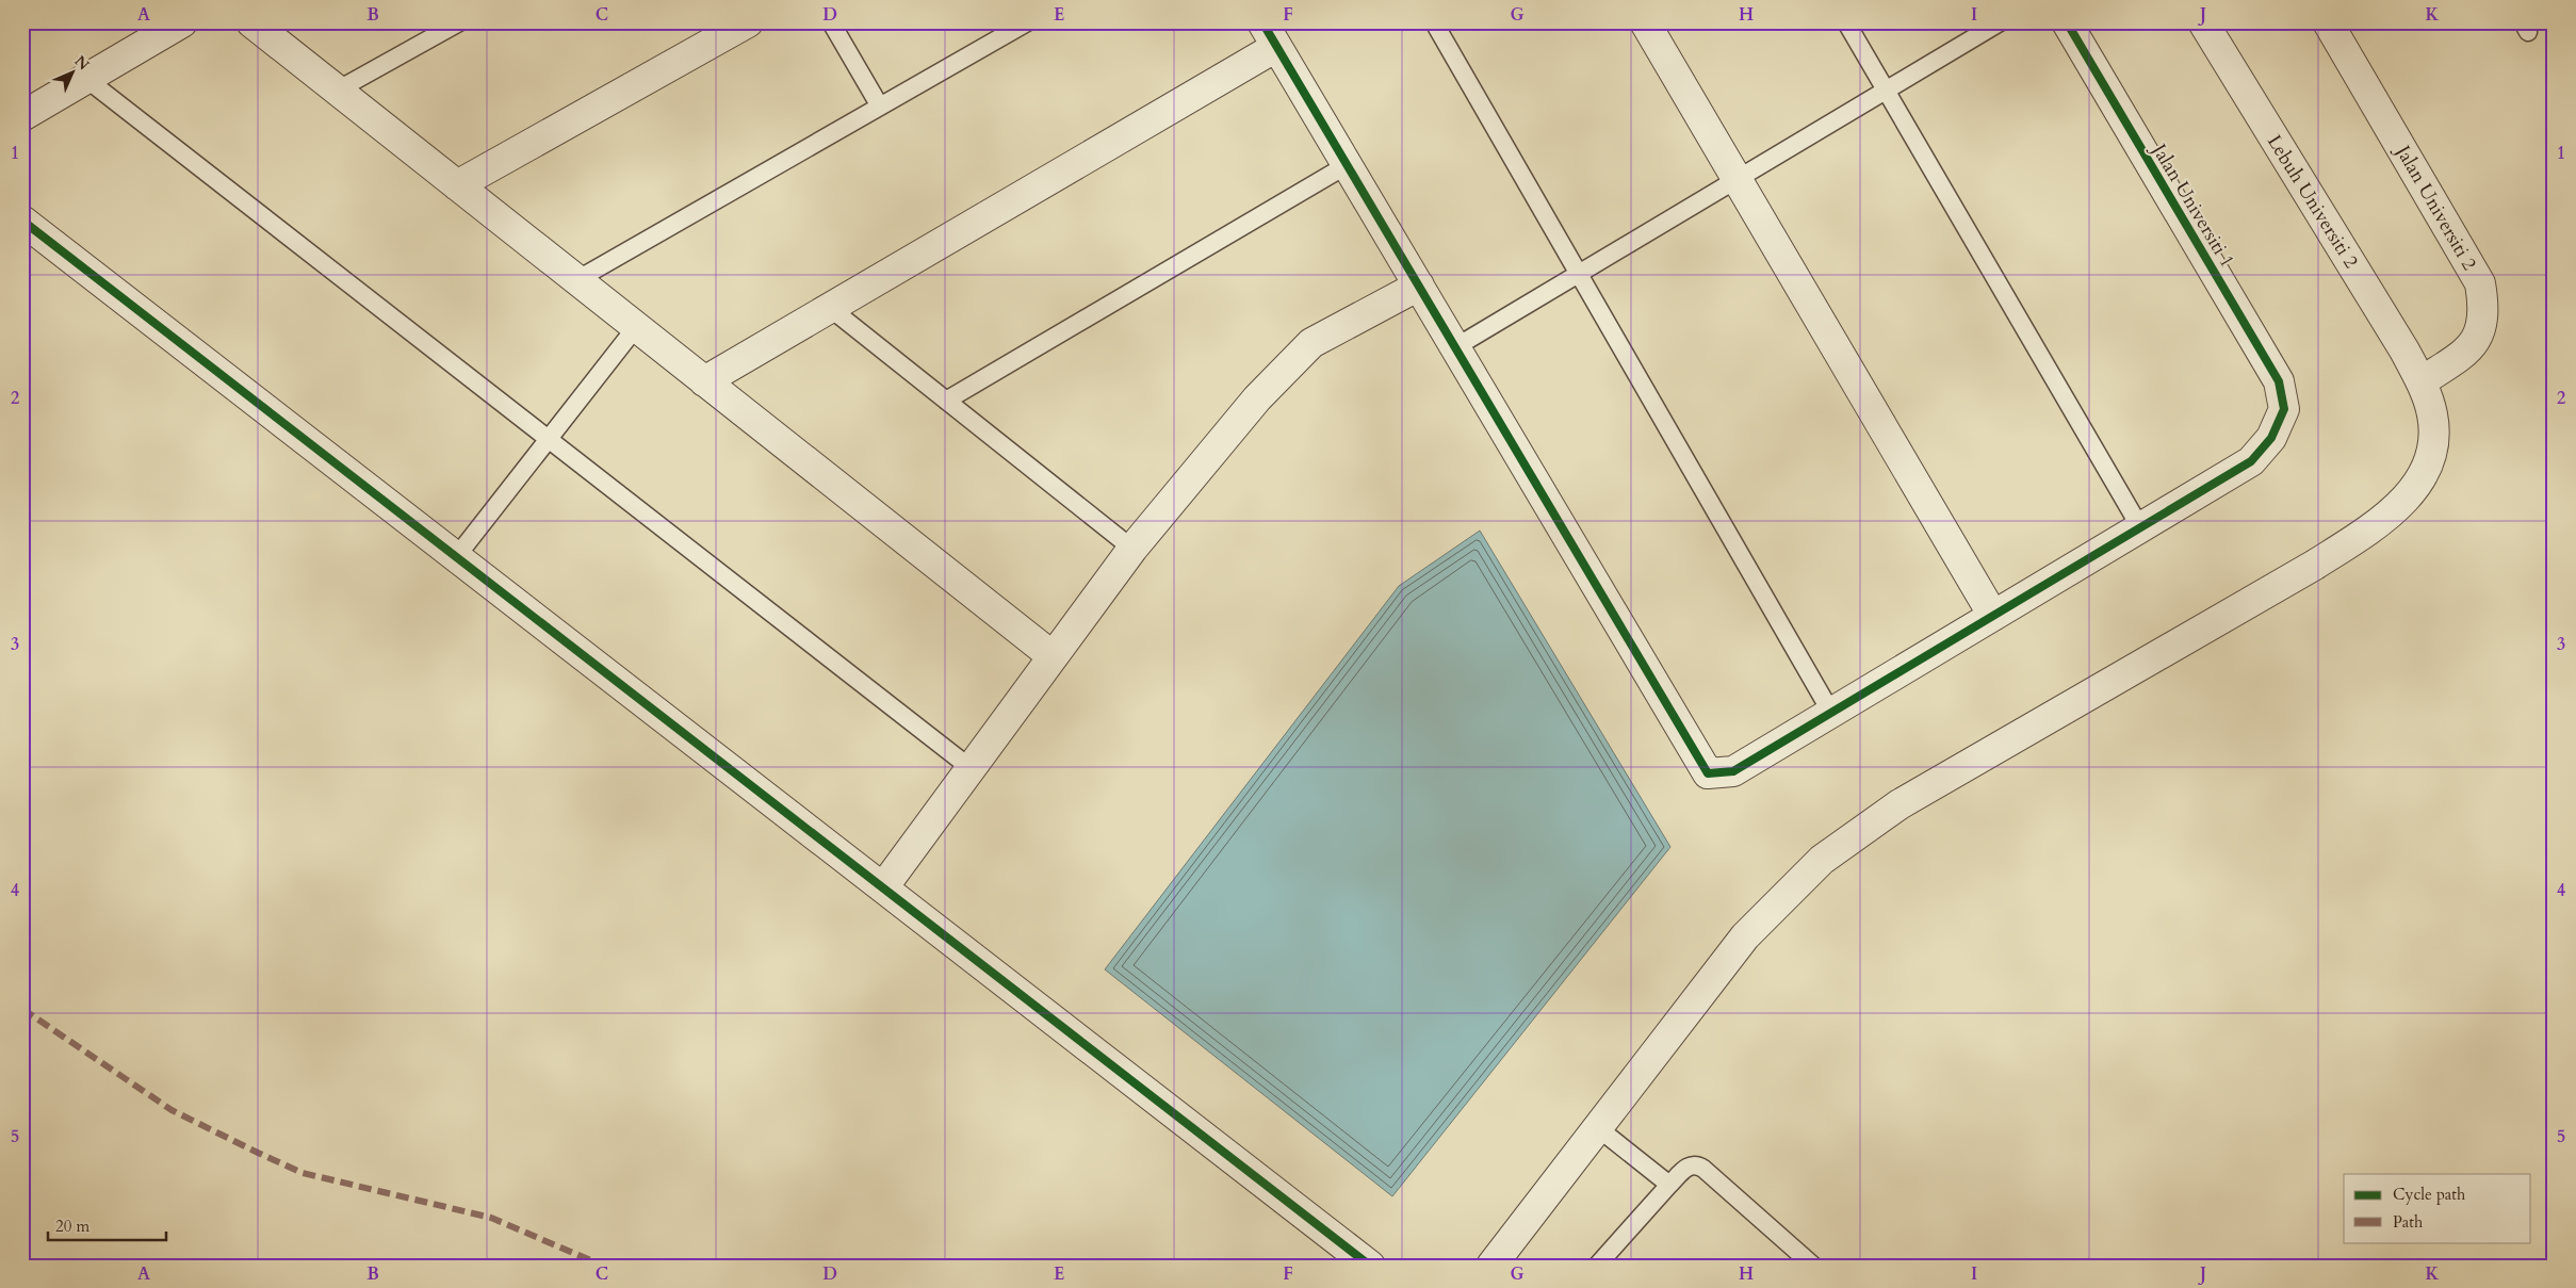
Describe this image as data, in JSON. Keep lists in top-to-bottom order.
{
  "streets": {
    "street": ["Lebuh Universiti 2", "Jalan Universiti 1", "Jalan Universiti 2"]
  },
  "crossings": [
    ["Lebuh Universiti 2", "Jalan Universiti 2"]
  ],
  "legend": ["Cycle path", "Path"],
  "scale_bar": "20 m",
  "north": "top right",
  "grid": {
    "columns": [
      "A",
      "B",
      "C",
      "D",
      "E",
      "F",
      "G",
      "H",
      "I",
      "J",
      "K"
    ],
    "rows": [
      "1",
      "2",
      "3",
      "4",
      "5"
    ]
  }
}
